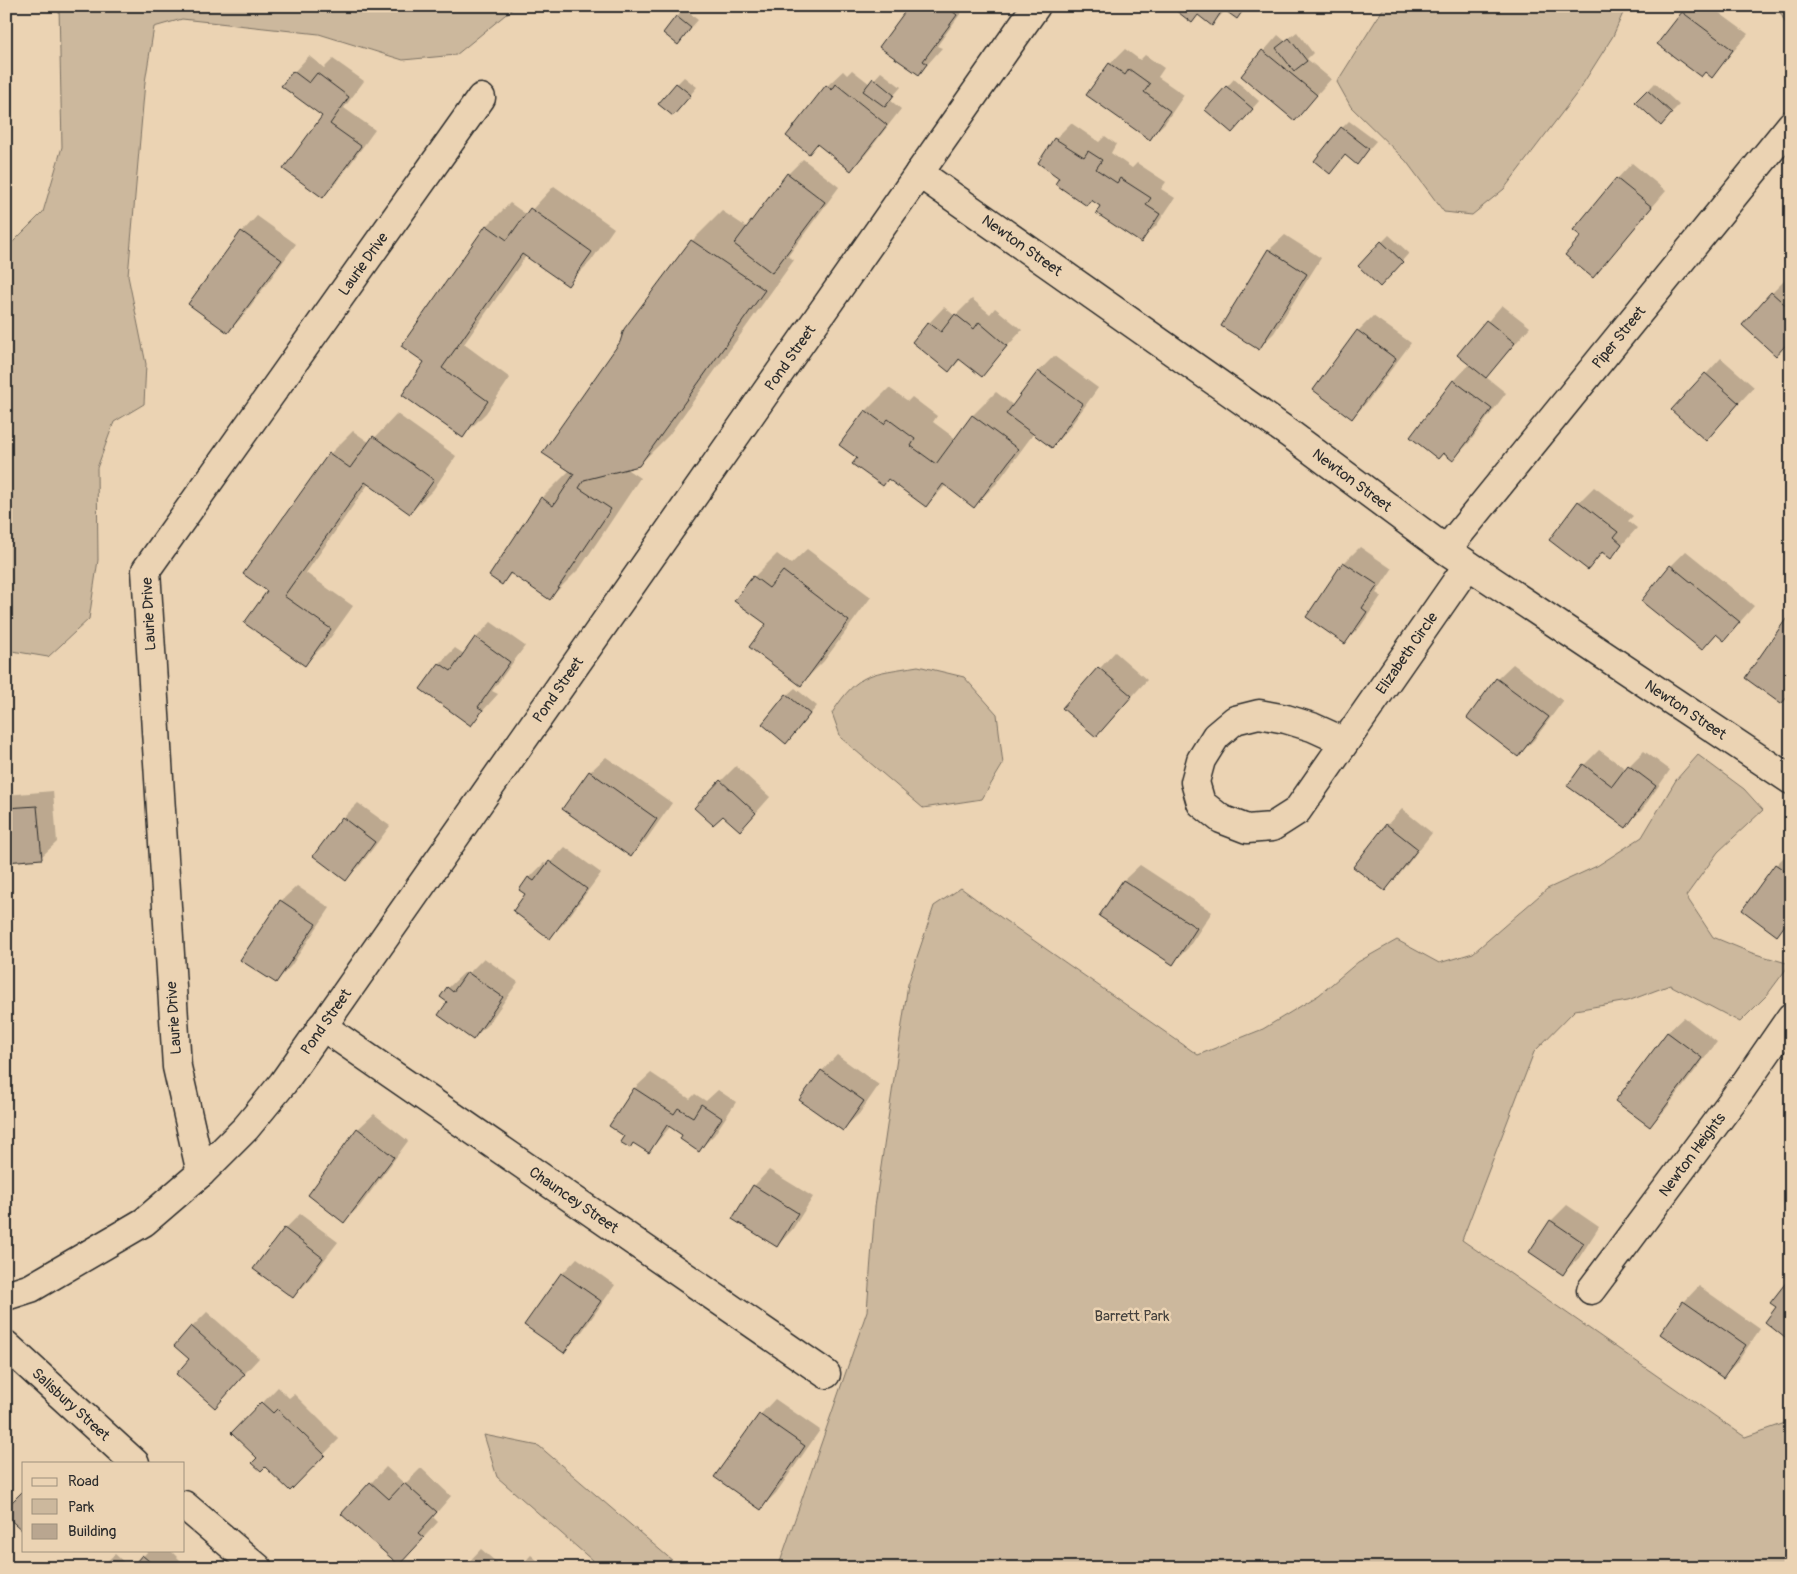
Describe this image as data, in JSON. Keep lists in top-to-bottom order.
{
  "streets": {
    "street": [
      "Newton Street",
      "Laurie Drive",
      "Piper Street",
      "Pond Street",
      "Elizabeth Circle",
      "Newton Heights",
      "Chauncey Street",
      "Salisbury Street"
    ]
  },
  "crossings": [
    ["Newton Street", "Piper Street"],
    ["Newton Street", "Pond Street"],
    ["Newton Street", "Elizabeth Circle"],
    ["Laurie Drive", "Pond Street"],
    ["Pond Street", "Chauncey Street"]
  ],
  "parks": ["Barrett Park"],
  "legend": ["Road", "Park", "Building"]
}
